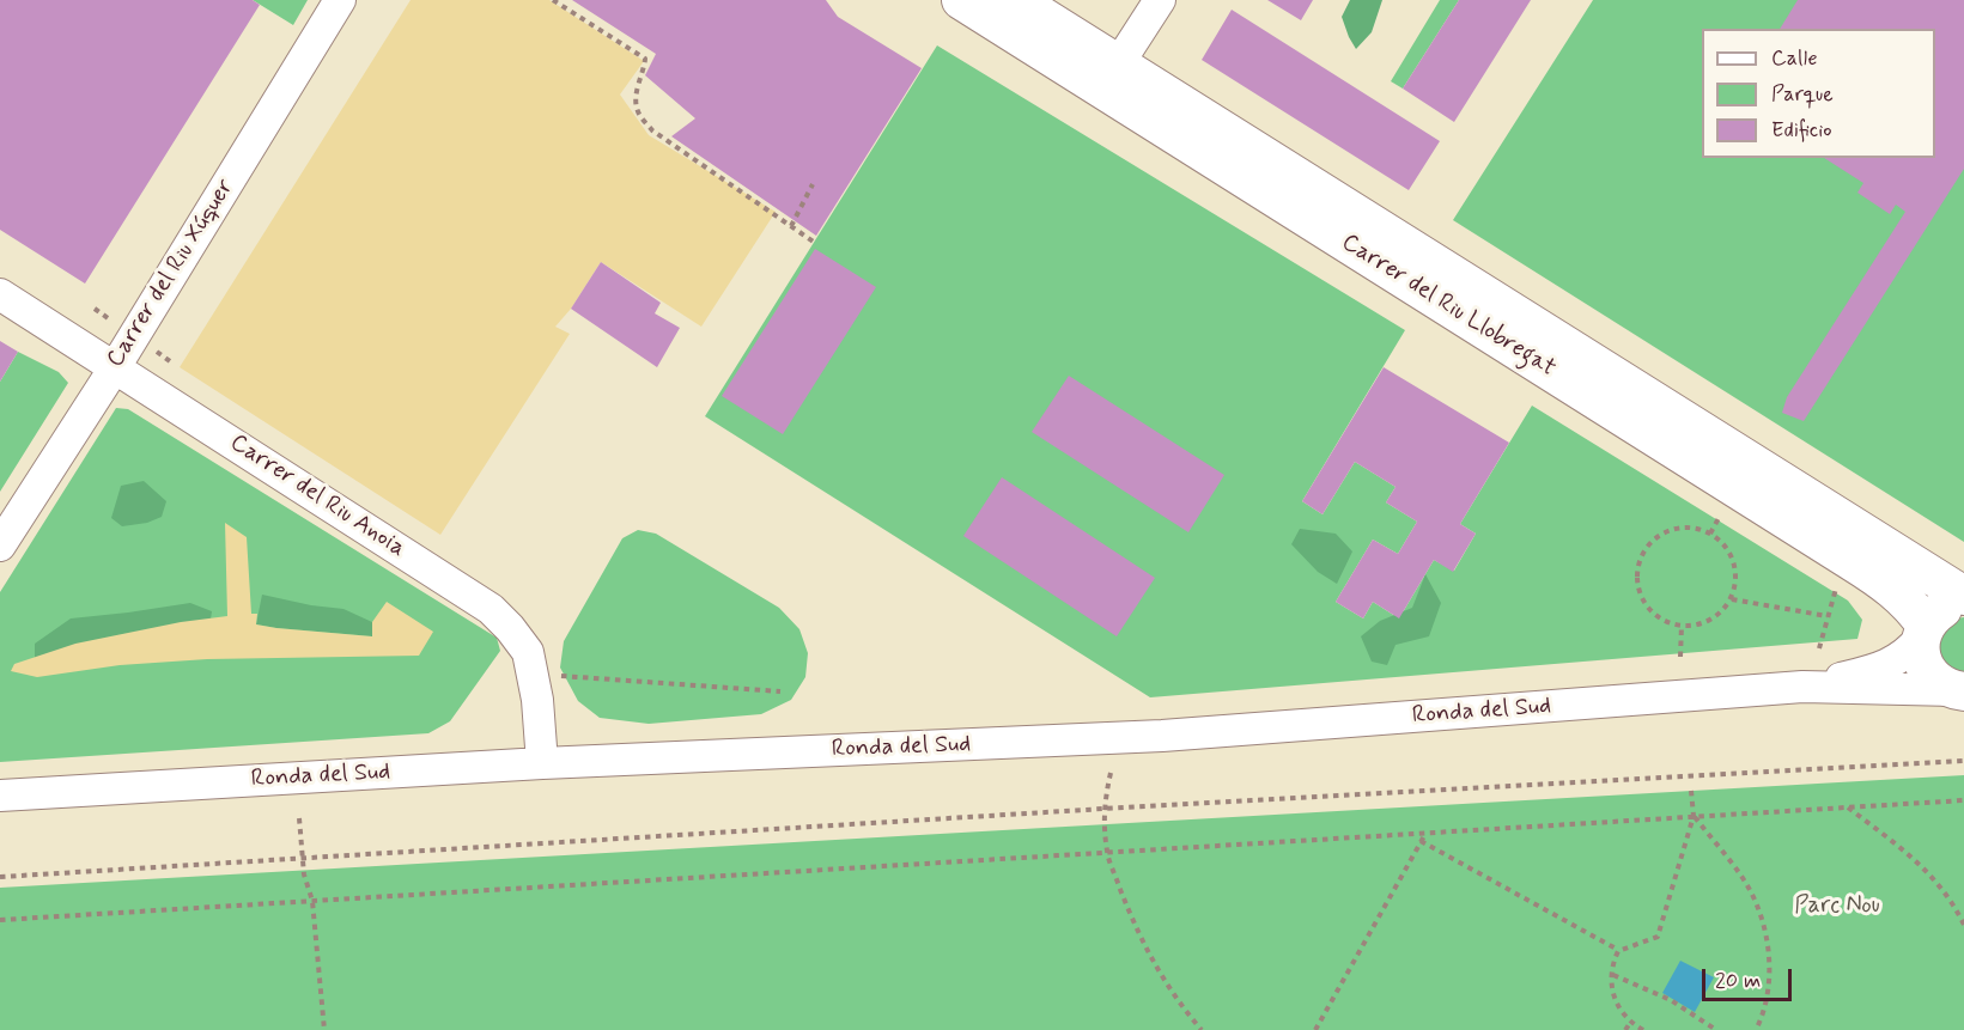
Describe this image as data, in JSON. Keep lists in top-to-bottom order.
{
  "streets": {
    "street": [
      "Carrer del Riu Xúquer",
      "Carrer del Riu Llobregat",
      "Carrer del Riu Anoia",
      "Ronda del Sud"
    ]
  },
  "crossings": [
    ["Carrer del Riu Xúquer", "Carrer del Riu Anoia"],
    ["Carrer del Riu Llobregat", "Ronda del Sud"],
    ["Carrer del Riu Anoia", "Ronda del Sud"]
  ],
  "parks": ["Parc Nou"],
  "legend": ["Calle", "Parque", "Edificio"],
  "scale_bar": "20 m"
}
